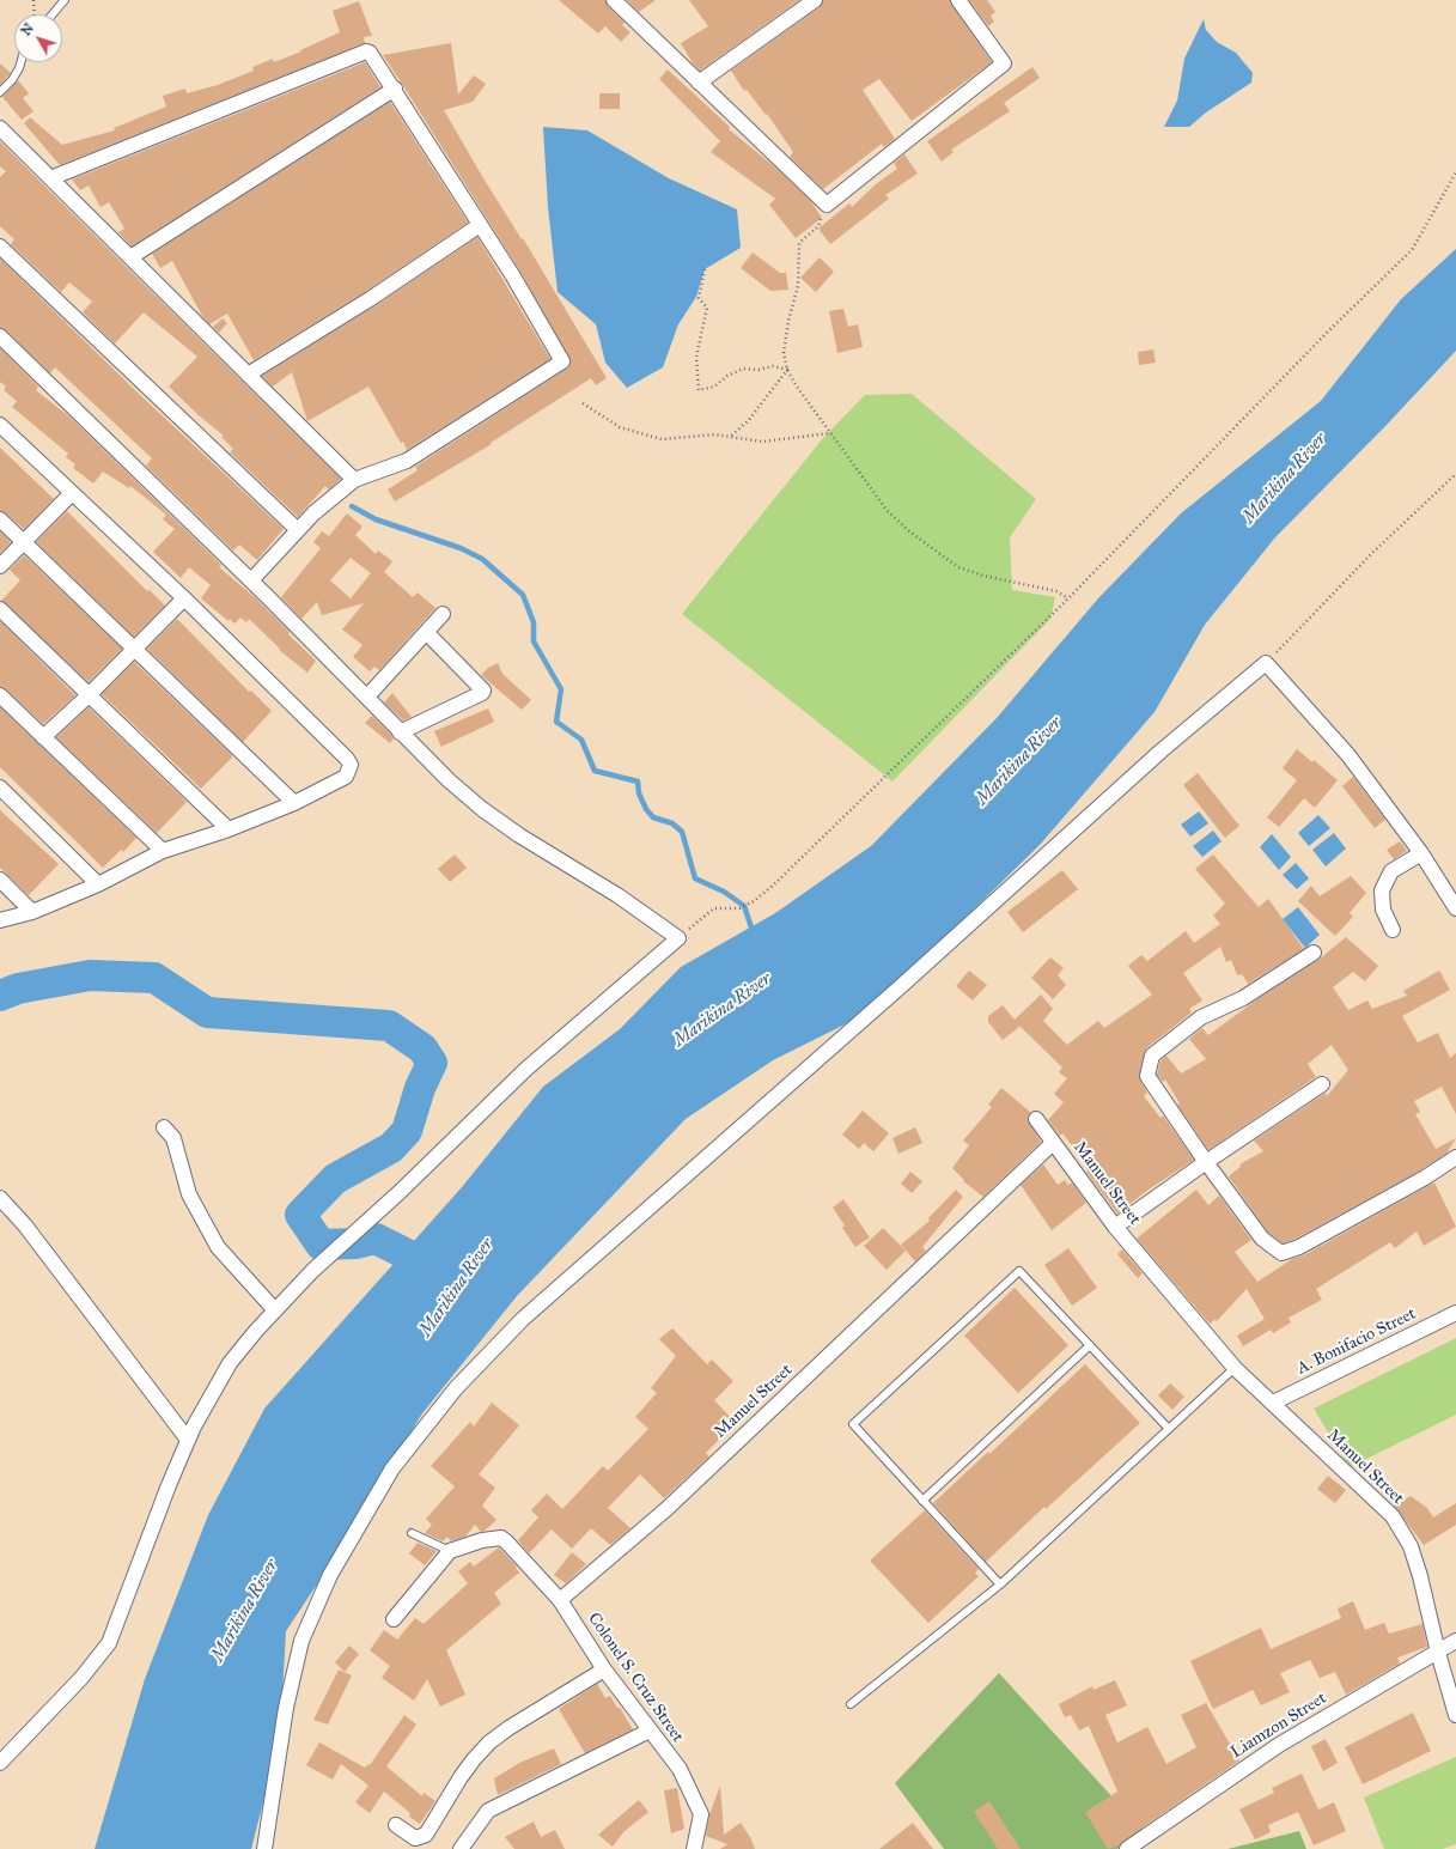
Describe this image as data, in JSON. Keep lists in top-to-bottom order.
{
  "streets": {
    "street": [
      "Manuel Street",
      "A. Bonifacio Street",
      "Colonel S. Cruz Street",
      "Liamzon Street"
    ]
  },
  "crossings": [
    ["Manuel Street", "A. Bonifacio Street"],
    ["Manuel Street", "Colonel S. Cruz Street"],
    ["Manuel Street", "Liamzon Street"]
  ],
  "water": ["Marikina River"],
  "north": "top left"
}
